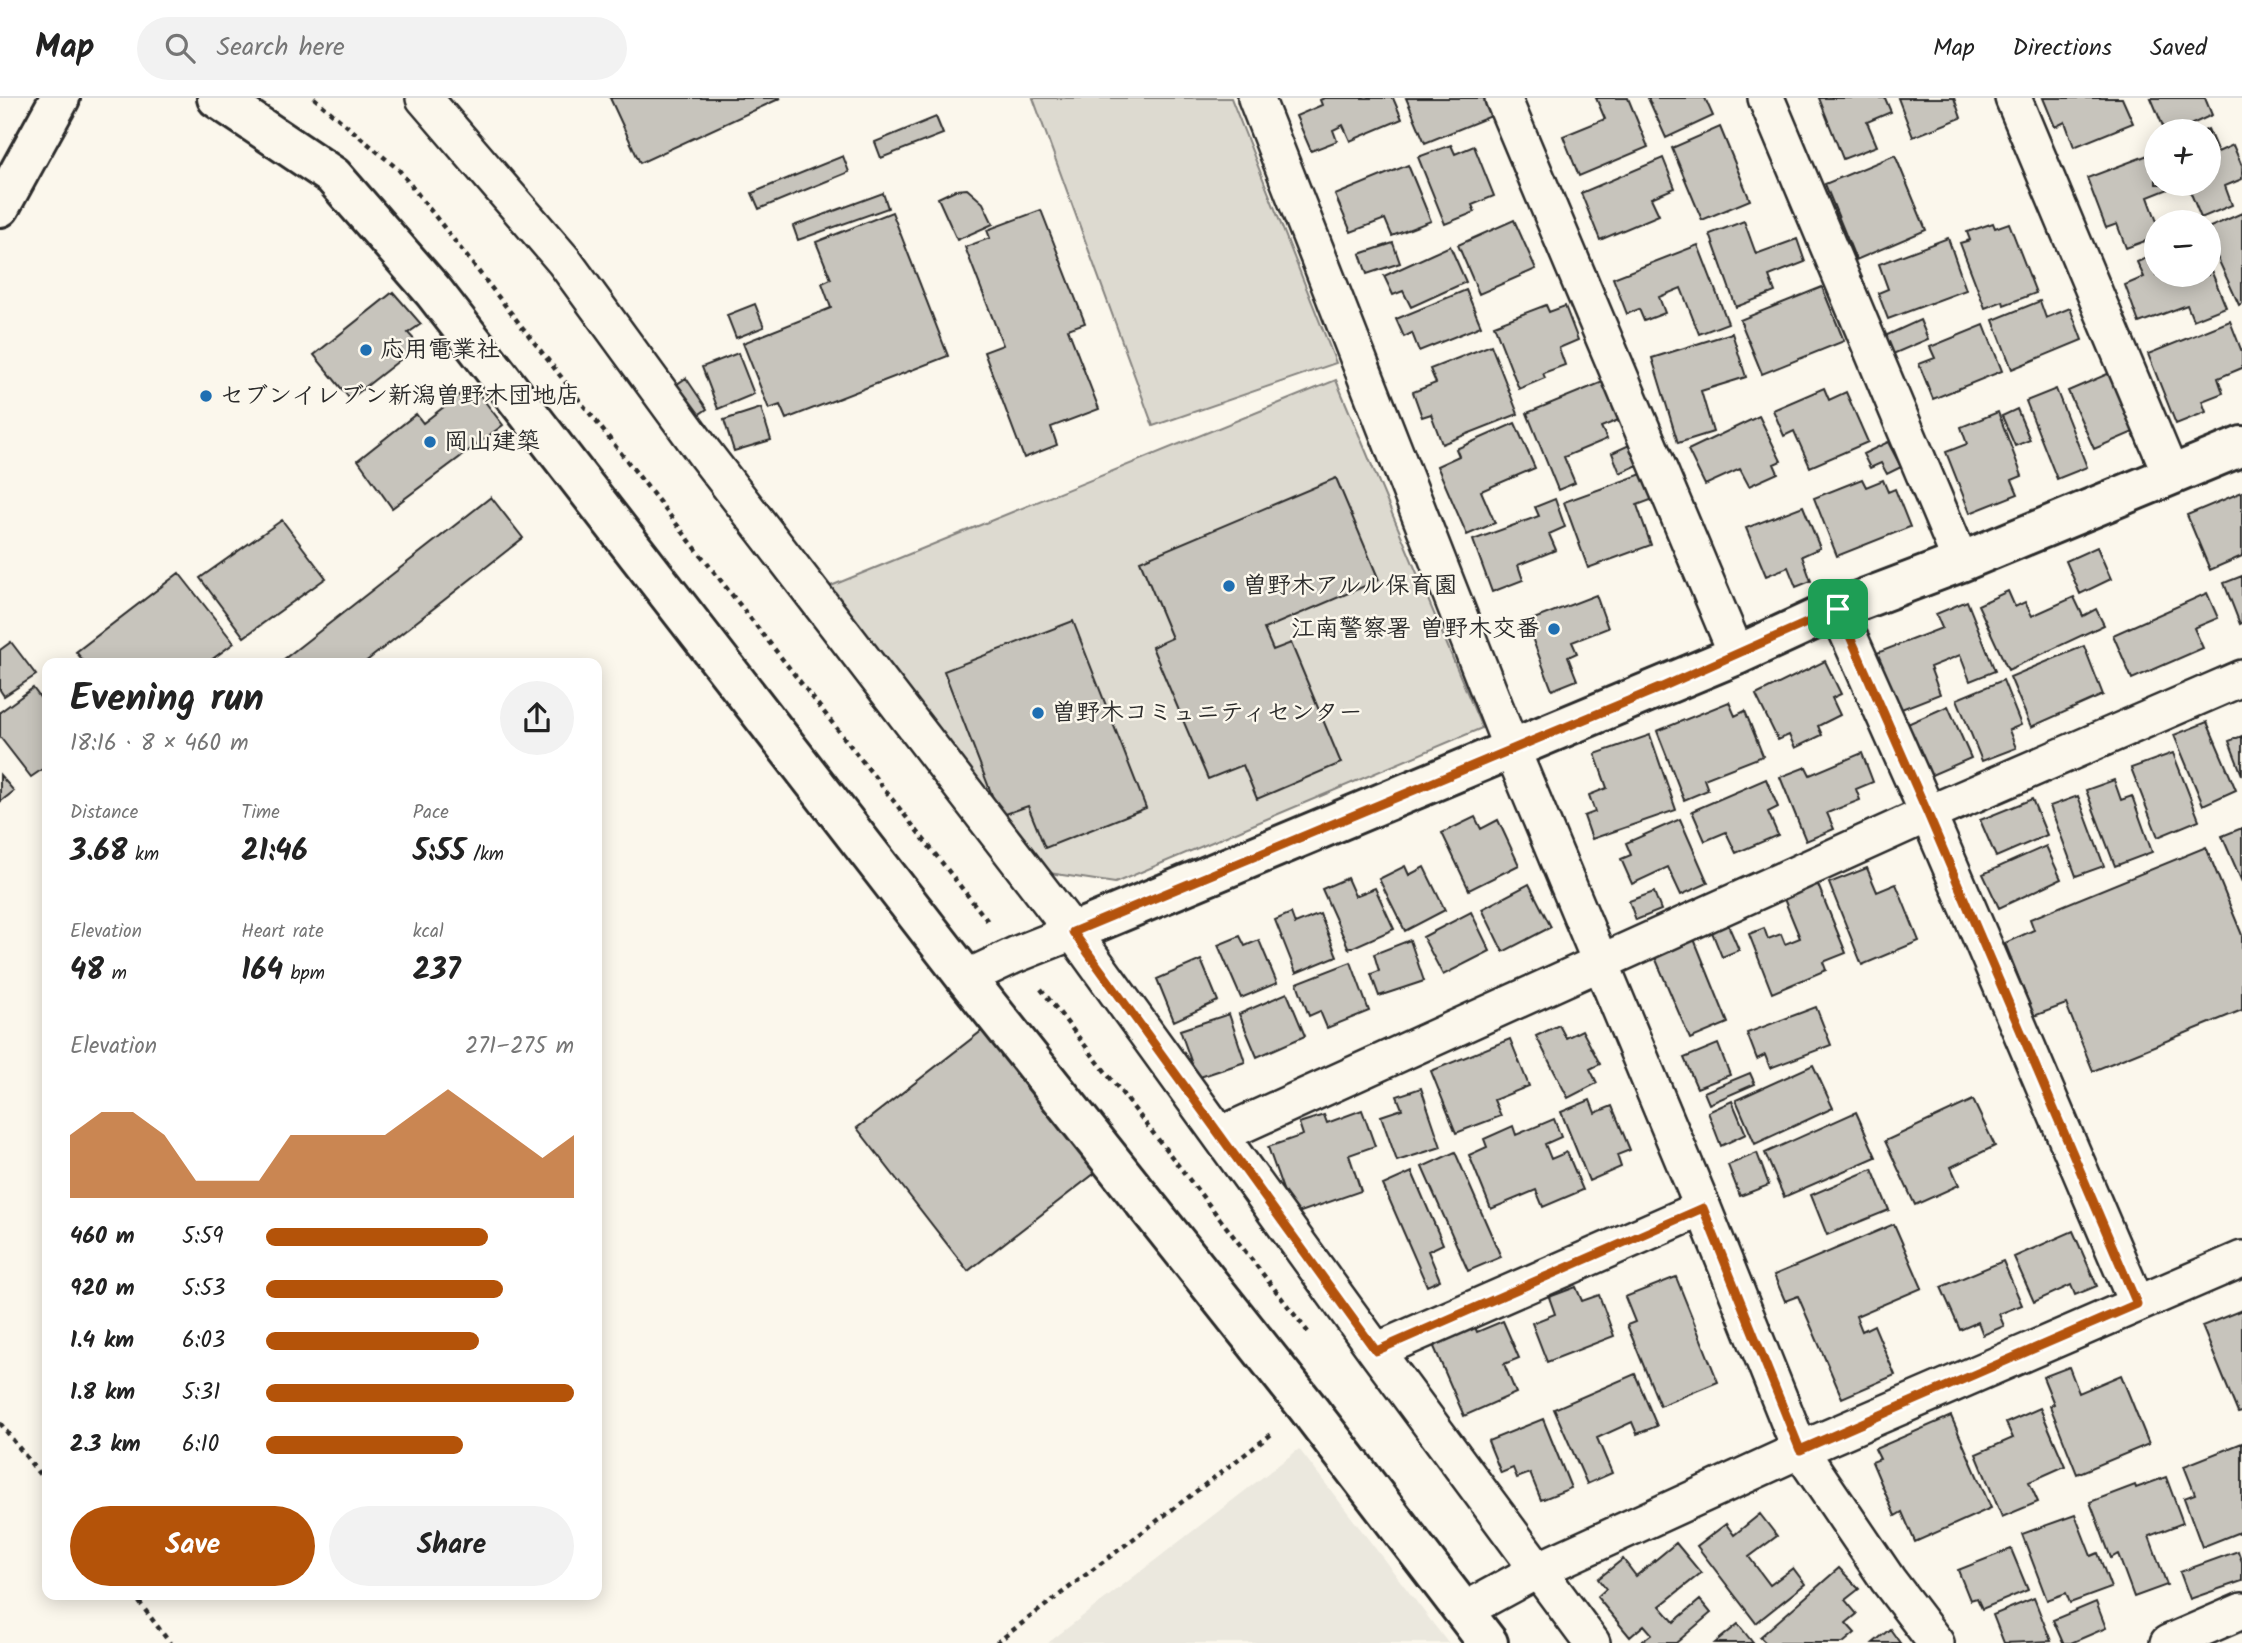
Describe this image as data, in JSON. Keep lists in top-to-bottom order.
{
  "places": [
    "応用電業社",
    "セブンイレブン新潟曽野木団地店",
    "岡山建築",
    "曽野木アルル保育園",
    "江南警察署 曽野木交番",
    "曽野木コミュニティセンター"
  ],
  "page": {
    "header": "Map",
    "search": "Search here",
    "nav": ["Map", "Directions", "Saved"],
    "map_buttons": ["+", "−"],
    "heading": ["Evening run", "18:16 · 8 × 460 m"],
    "stats": [
      ["Distance", "3.68 km"],
      ["Time", "21:46"],
      ["Pace", "5:55 /km"],
      ["Elevation", "48 m"],
      ["Heart rate", "164 bpm"],
      ["kcal", "237"]
    ],
    "chart": ["Elevation", "271–275 m"],
    "list": [
      {
        "name": "460 m",
        "note": "5:59"
      },
      {
        "name": "920 m",
        "note": "5:53"
      },
      {
        "name": "1.4 km",
        "note": "6:03"
      },
      {
        "name": "1.8 km",
        "note": "5:31"
      },
      {
        "name": "2.3 km",
        "note": "6:10"
      }
    ],
    "buttons": ["Save", "Share"]
  }
}
